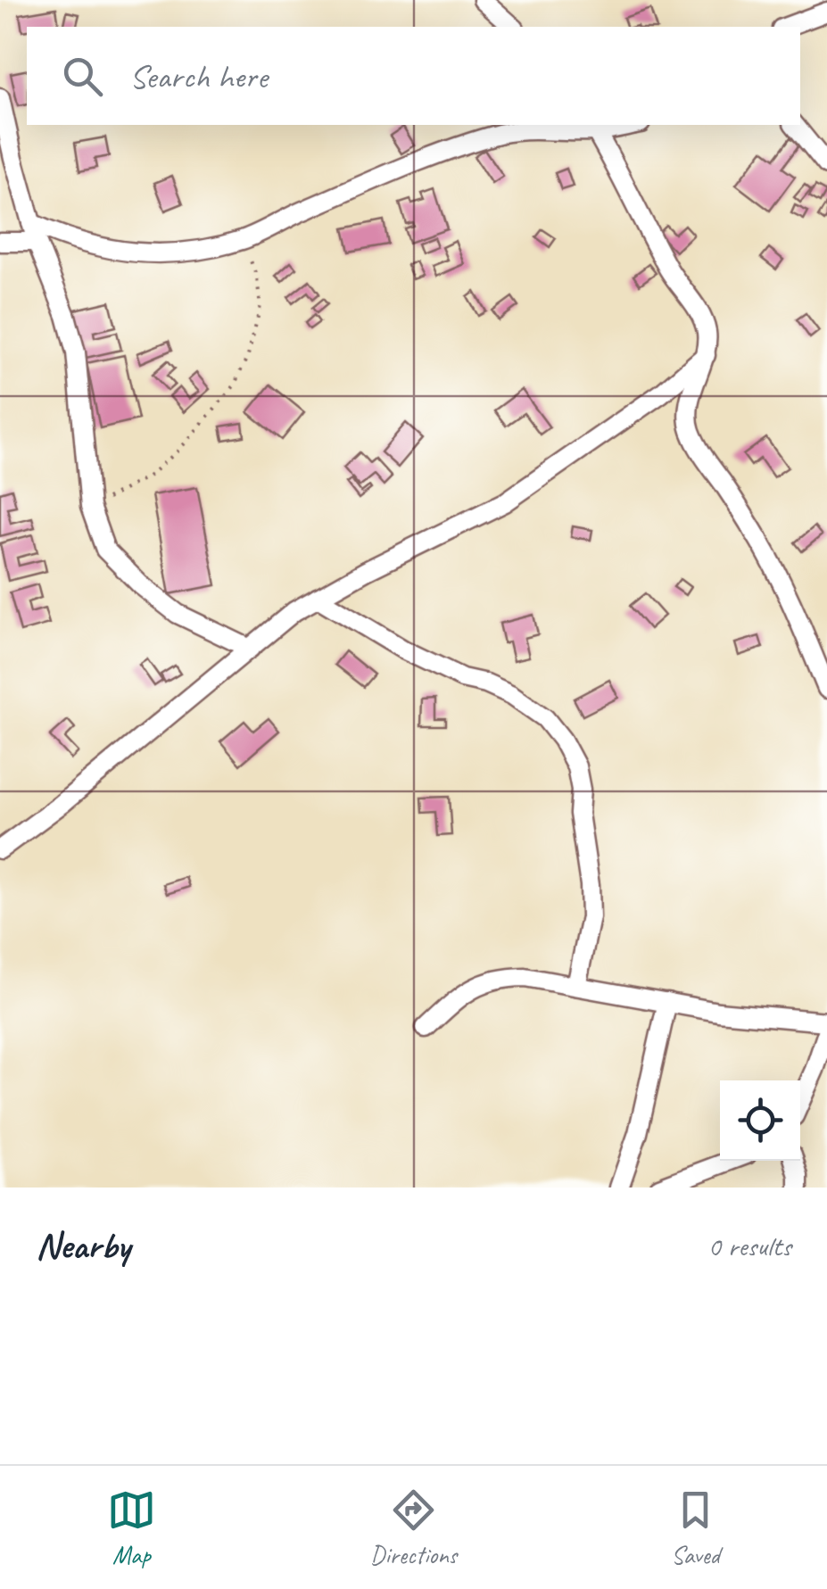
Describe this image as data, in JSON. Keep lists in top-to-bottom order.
{
  "page": {
    "search": "Search here",
    "heading": ["Nearby", "0 results"],
    "nav": ["Map", "Directions", "Saved"]
  }
}
